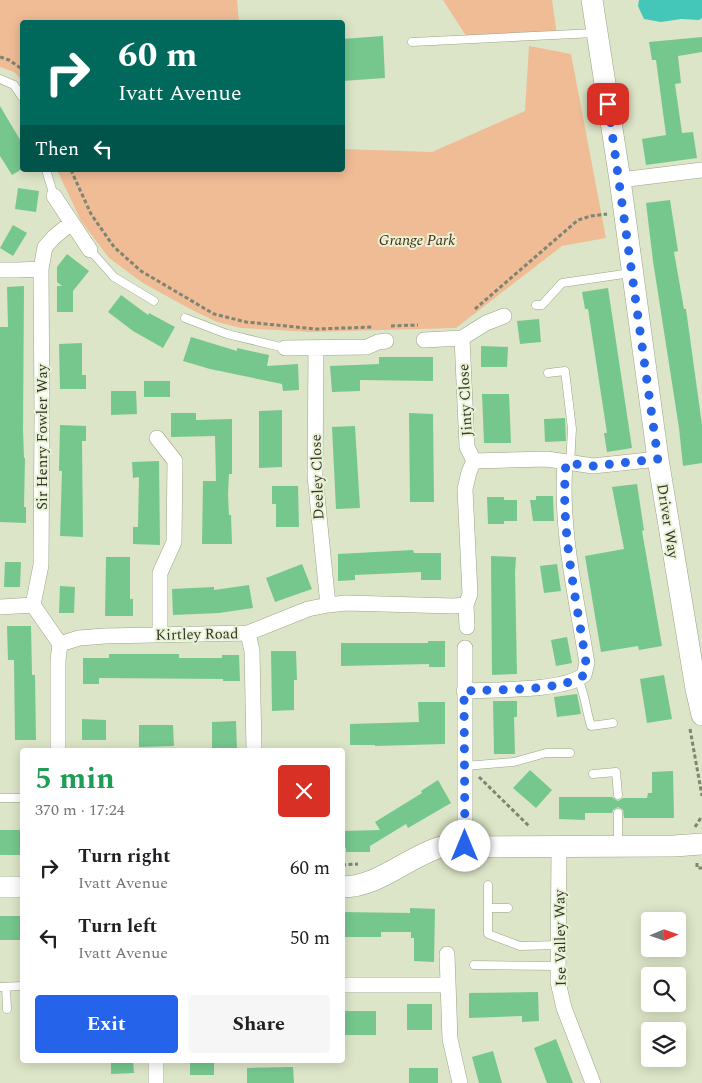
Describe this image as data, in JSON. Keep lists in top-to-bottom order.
{
  "streets": {
    "main road": ["Driver Way"],
    "street": [
      "Jinty Close",
      "Sir Henry Fowler Way",
      "Deeley Close",
      "Kirtley Road",
      "Ise Valley Way"
    ]
  },
  "crossings": [
    ["Deeley Close", "Kirtley Road"]
  ],
  "parks": ["Grange Park"],
  "north": "right",
  "page": {
    "turn": ["60 m", "Ivatt Avenue"],
    "then": "Then",
    "heading": ["5 min", "370 m · 17:24"],
    "list": [
      {
        "name": "Turn right",
        "note": "Ivatt Avenue",
        "value": "60 m"
      },
      {
        "name": "Turn left",
        "note": "Ivatt Avenue",
        "value": "50 m"
      }
    ],
    "buttons": ["Exit", "Share"]
  }
}
